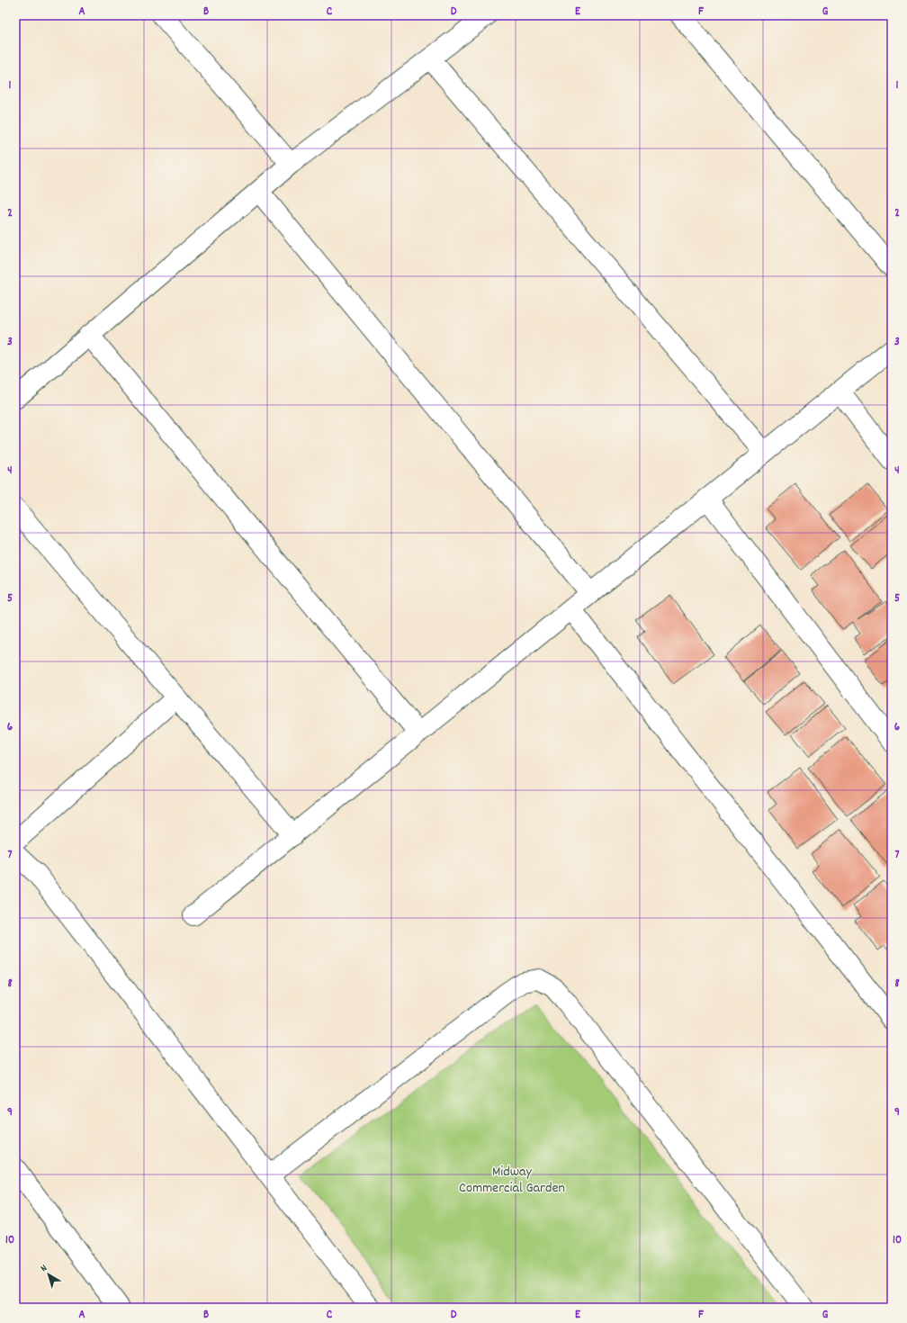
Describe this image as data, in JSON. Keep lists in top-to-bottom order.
{
  "parks": ["Midway Commercial Garden"],
  "north": "top left",
  "grid": {
    "columns": [
      "A",
      "B",
      "C",
      "D",
      "E",
      "F",
      "G"
    ],
    "rows": [
      "1",
      "2",
      "3",
      "4",
      "5",
      "6",
      "7",
      "8",
      "9",
      "10"
    ]
  }
}
